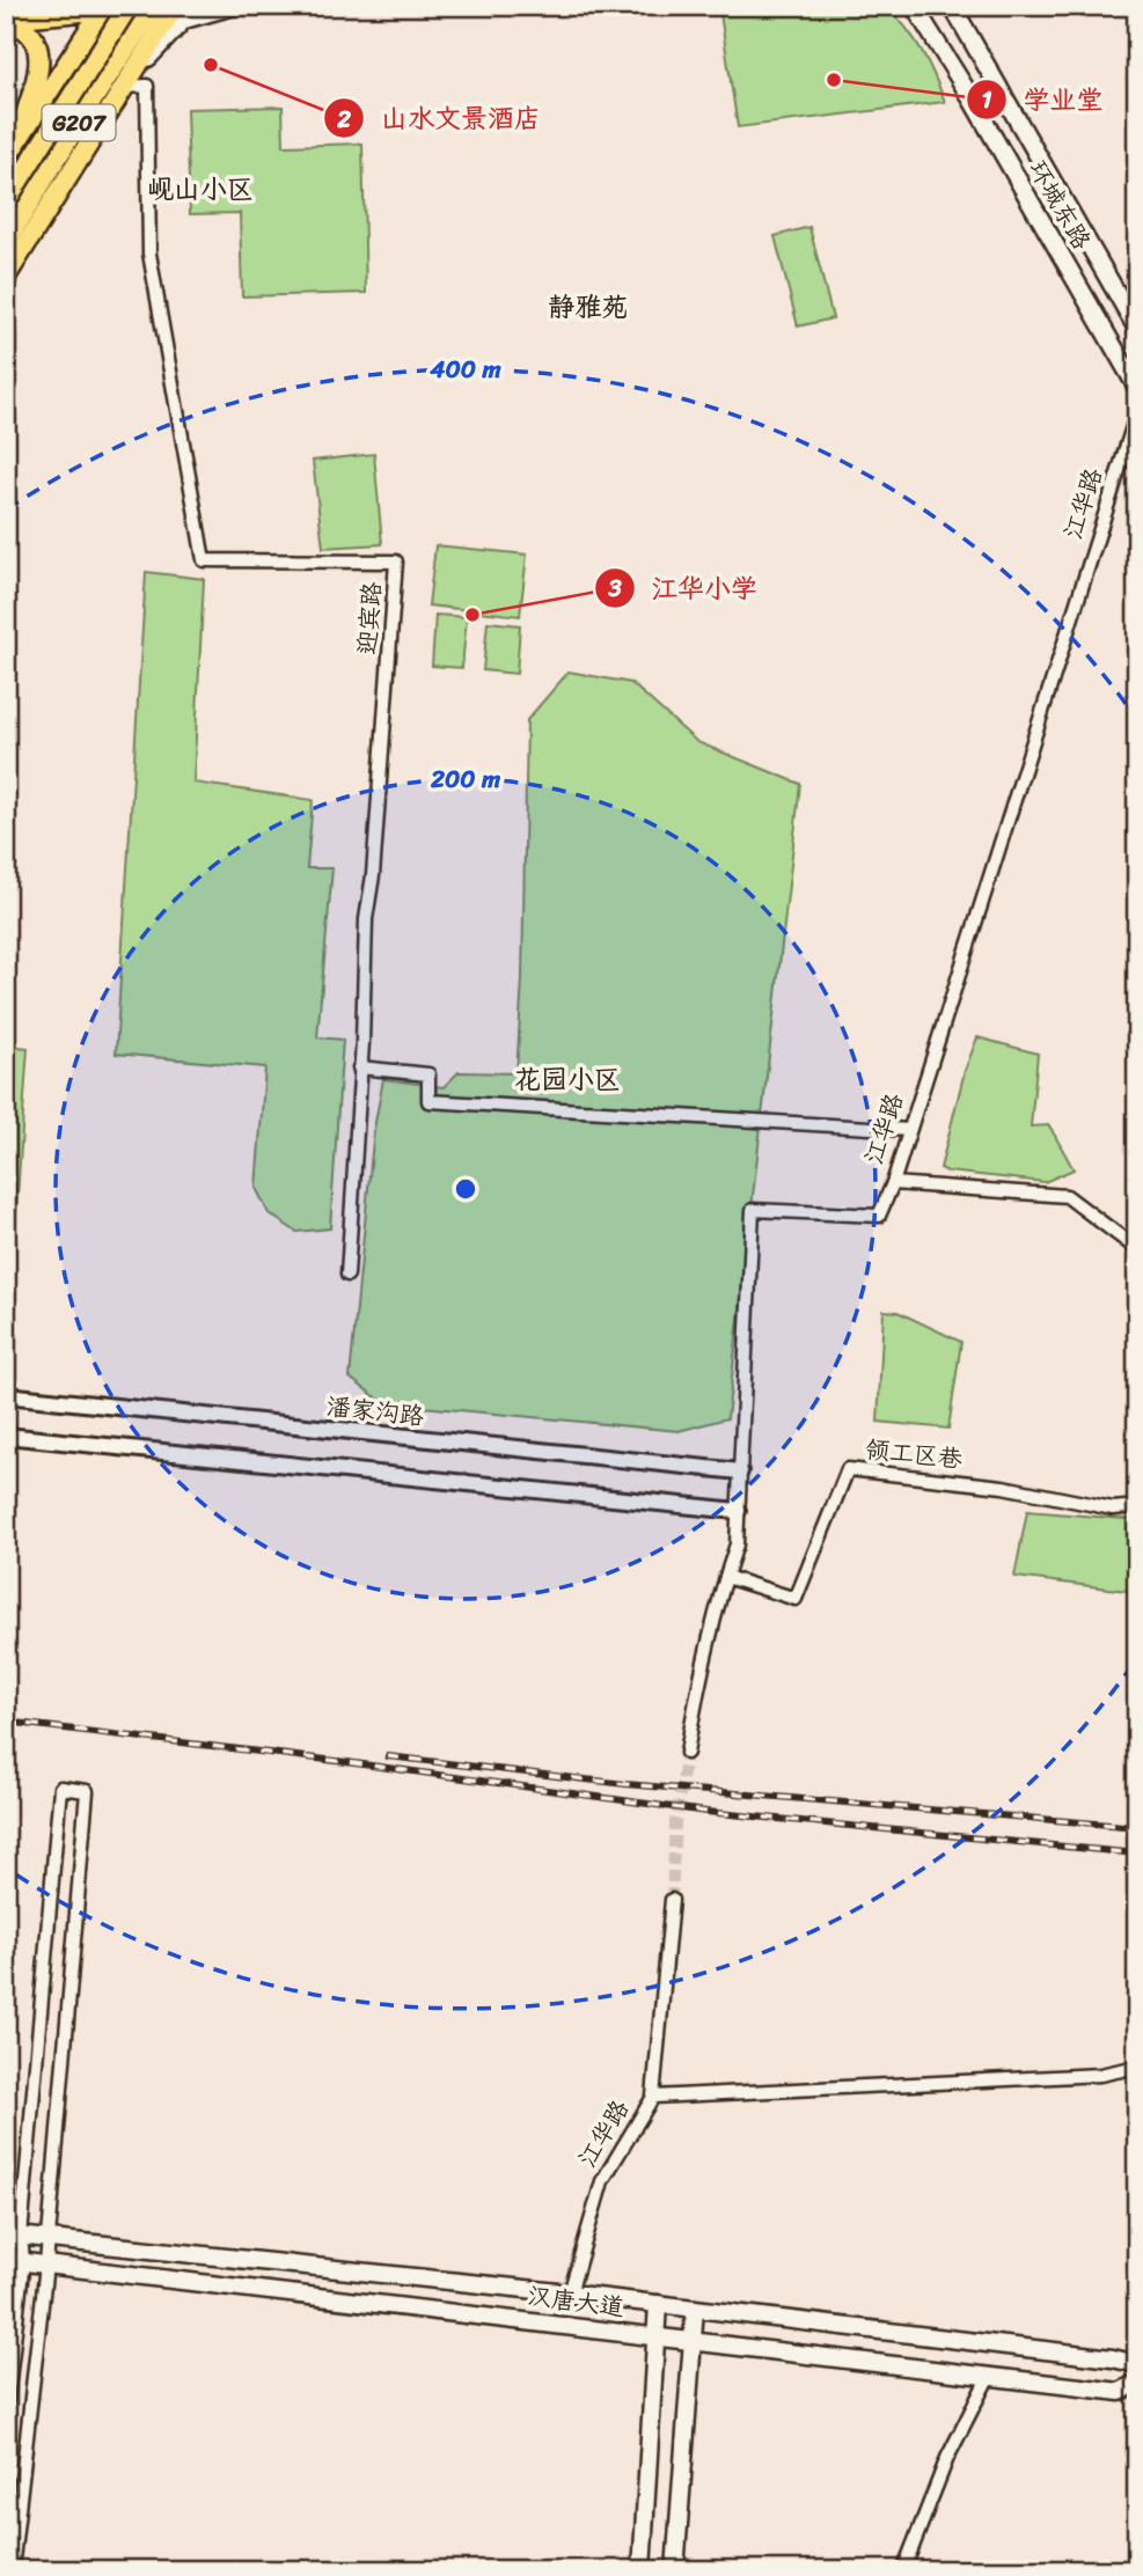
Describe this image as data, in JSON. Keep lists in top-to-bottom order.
{
  "streets": {
    "highway": ["G207"],
    "main road": ["环城东路", "汉唐大道"],
    "street": [
      "江华路",
      "迎宾路",
      "潘家沟路",
      "领工区巷"
    ]
  },
  "crossings": [
    ["江华路", "潘家沟路"],
    ["江华路", "领工区巷"],
    ["江华路", "汉唐大道"]
  ],
  "districts": ["岘山小区", "静雅苑", "花园小区"],
  "places": ["山水文景酒店", "学业堂", "江华小学"],
  "rings": ["400 m", "200 m"]
}
